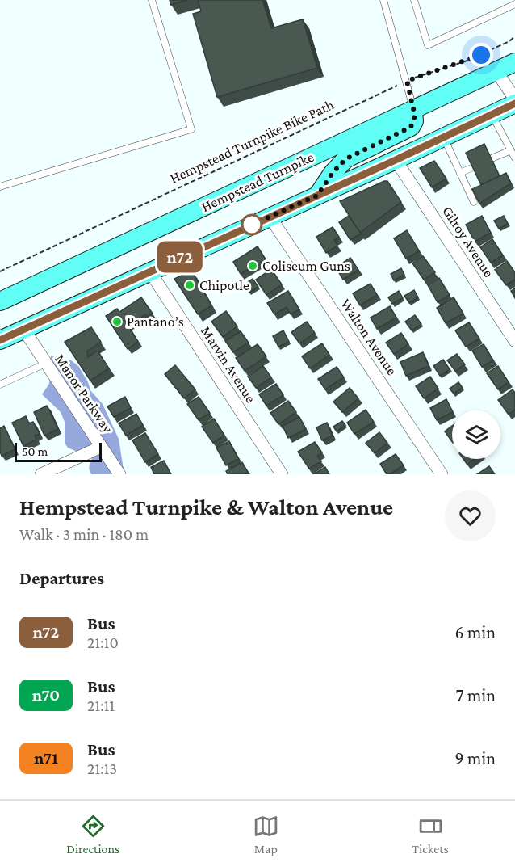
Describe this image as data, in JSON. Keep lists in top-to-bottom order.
{
  "streets": {
    "main road": ["Hempstead Turnpike"],
    "street": [
      "Gilroy Avenue",
      "Walton Avenue",
      "Marvin Avenue",
      "Manor Parkway"
    ],
    "path": ["Hempstead Turnpike Bike Path"]
  },
  "places": ["Coliseum Guns", "Chipotle", "Pantano’s"],
  "lines": ["bus line n72"],
  "scale_bar": "50 m",
  "page": {
    "on_map": "n72",
    "scale": "50 m",
    "heading": [
      ["Hempstead Turnpike & Walton Avenue", "Walk · 3 min · 180 m"],
      "Departures"
    ],
    "list": [
      {
        "mark": "n72",
        "name": "Bus",
        "note": "21:10",
        "value": "6 min"
      },
      {
        "mark": "n70",
        "name": "Bus",
        "note": "21:11",
        "value": "7 min"
      },
      {
        "mark": "n71",
        "name": "Bus",
        "note": "21:13",
        "value": "9 min"
      }
    ],
    "tabs": ["Directions", "Map", "Tickets"]
  }
}
